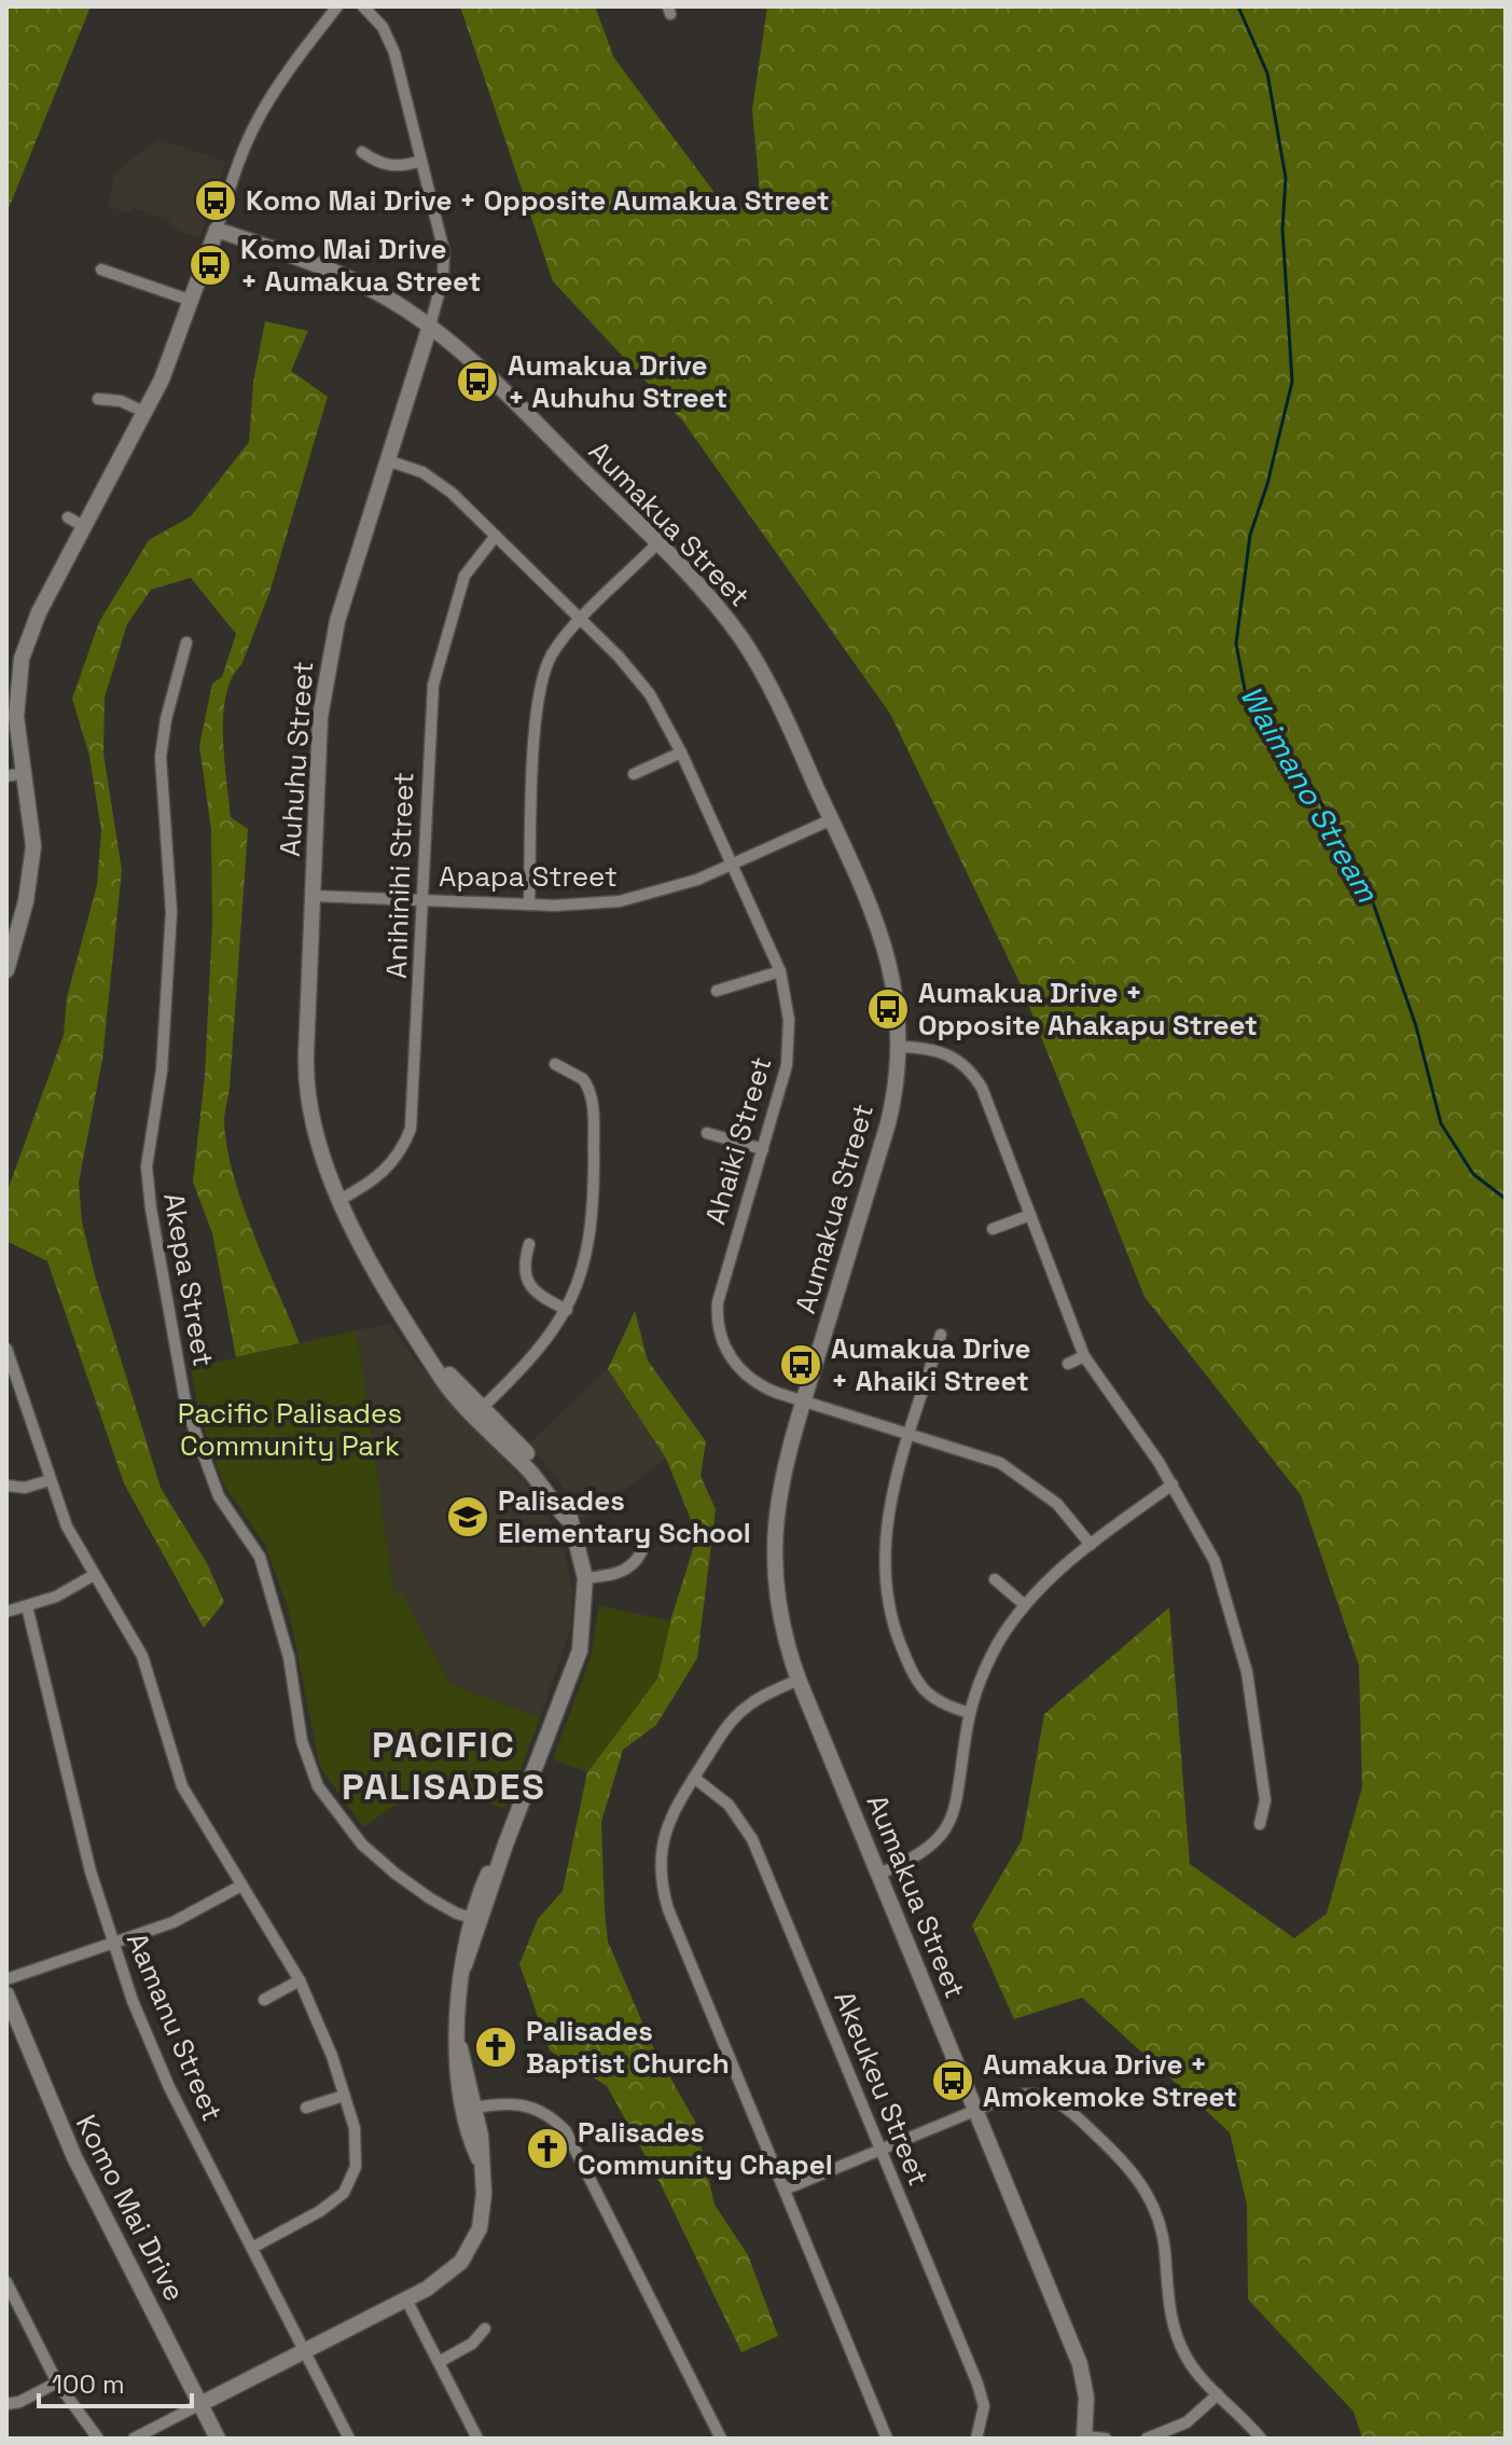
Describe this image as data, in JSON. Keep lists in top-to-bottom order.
{
  "streets": {
    "street": [
      "Aumakua Street",
      "Auhuhu Street",
      "Anihinihi Street",
      "Apapa Street",
      "Ahaiki Street",
      "Akepa Street",
      "Aamanu Street",
      "Akeukeu Street",
      "Komo Mai Drive"
    ]
  },
  "crossings": [
    ["Aumakua Street", "Auhuhu Street"],
    ["Aumakua Street", "Apapa Street"],
    ["Aumakua Street", "Ahaiki Street"],
    ["Auhuhu Street", "Anihinihi Street"],
    ["Auhuhu Street", "Apapa Street"],
    ["Auhuhu Street", "Ahaiki Street"],
    ["Auhuhu Street", "Akepa Street"],
    ["Auhuhu Street", "Aamanu Street"],
    ["Auhuhu Street", "Komo Mai Drive"],
    ["Anihinihi Street", "Apapa Street"],
    ["Anihinihi Street", "Ahaiki Street"],
    ["Apapa Street", "Ahaiki Street"]
  ],
  "districts": ["PACIFIC PALISADES"],
  "water": ["Waimano Stream"],
  "parks": ["Pacific Palisades Community Park"],
  "places": {
    "bus stop": [
      "Komo Mai Drive + Opposite Aumakua Street",
      "Komo Mai Drive + Aumakua Street",
      "Aumakua Drive + Auhuhu Street",
      "Aumakua Drive + Opposite Ahakapu Street",
      "Aumakua Drive + Ahaiki Street",
      "Aumakua Drive + Amokemoke Street"
    ],
    "school or university": ["Palisades Elementary School"],
    "church": ["Palisades Baptist Church", "Palisades Community Chapel"]
  },
  "scale_bar": "100 m"
}
